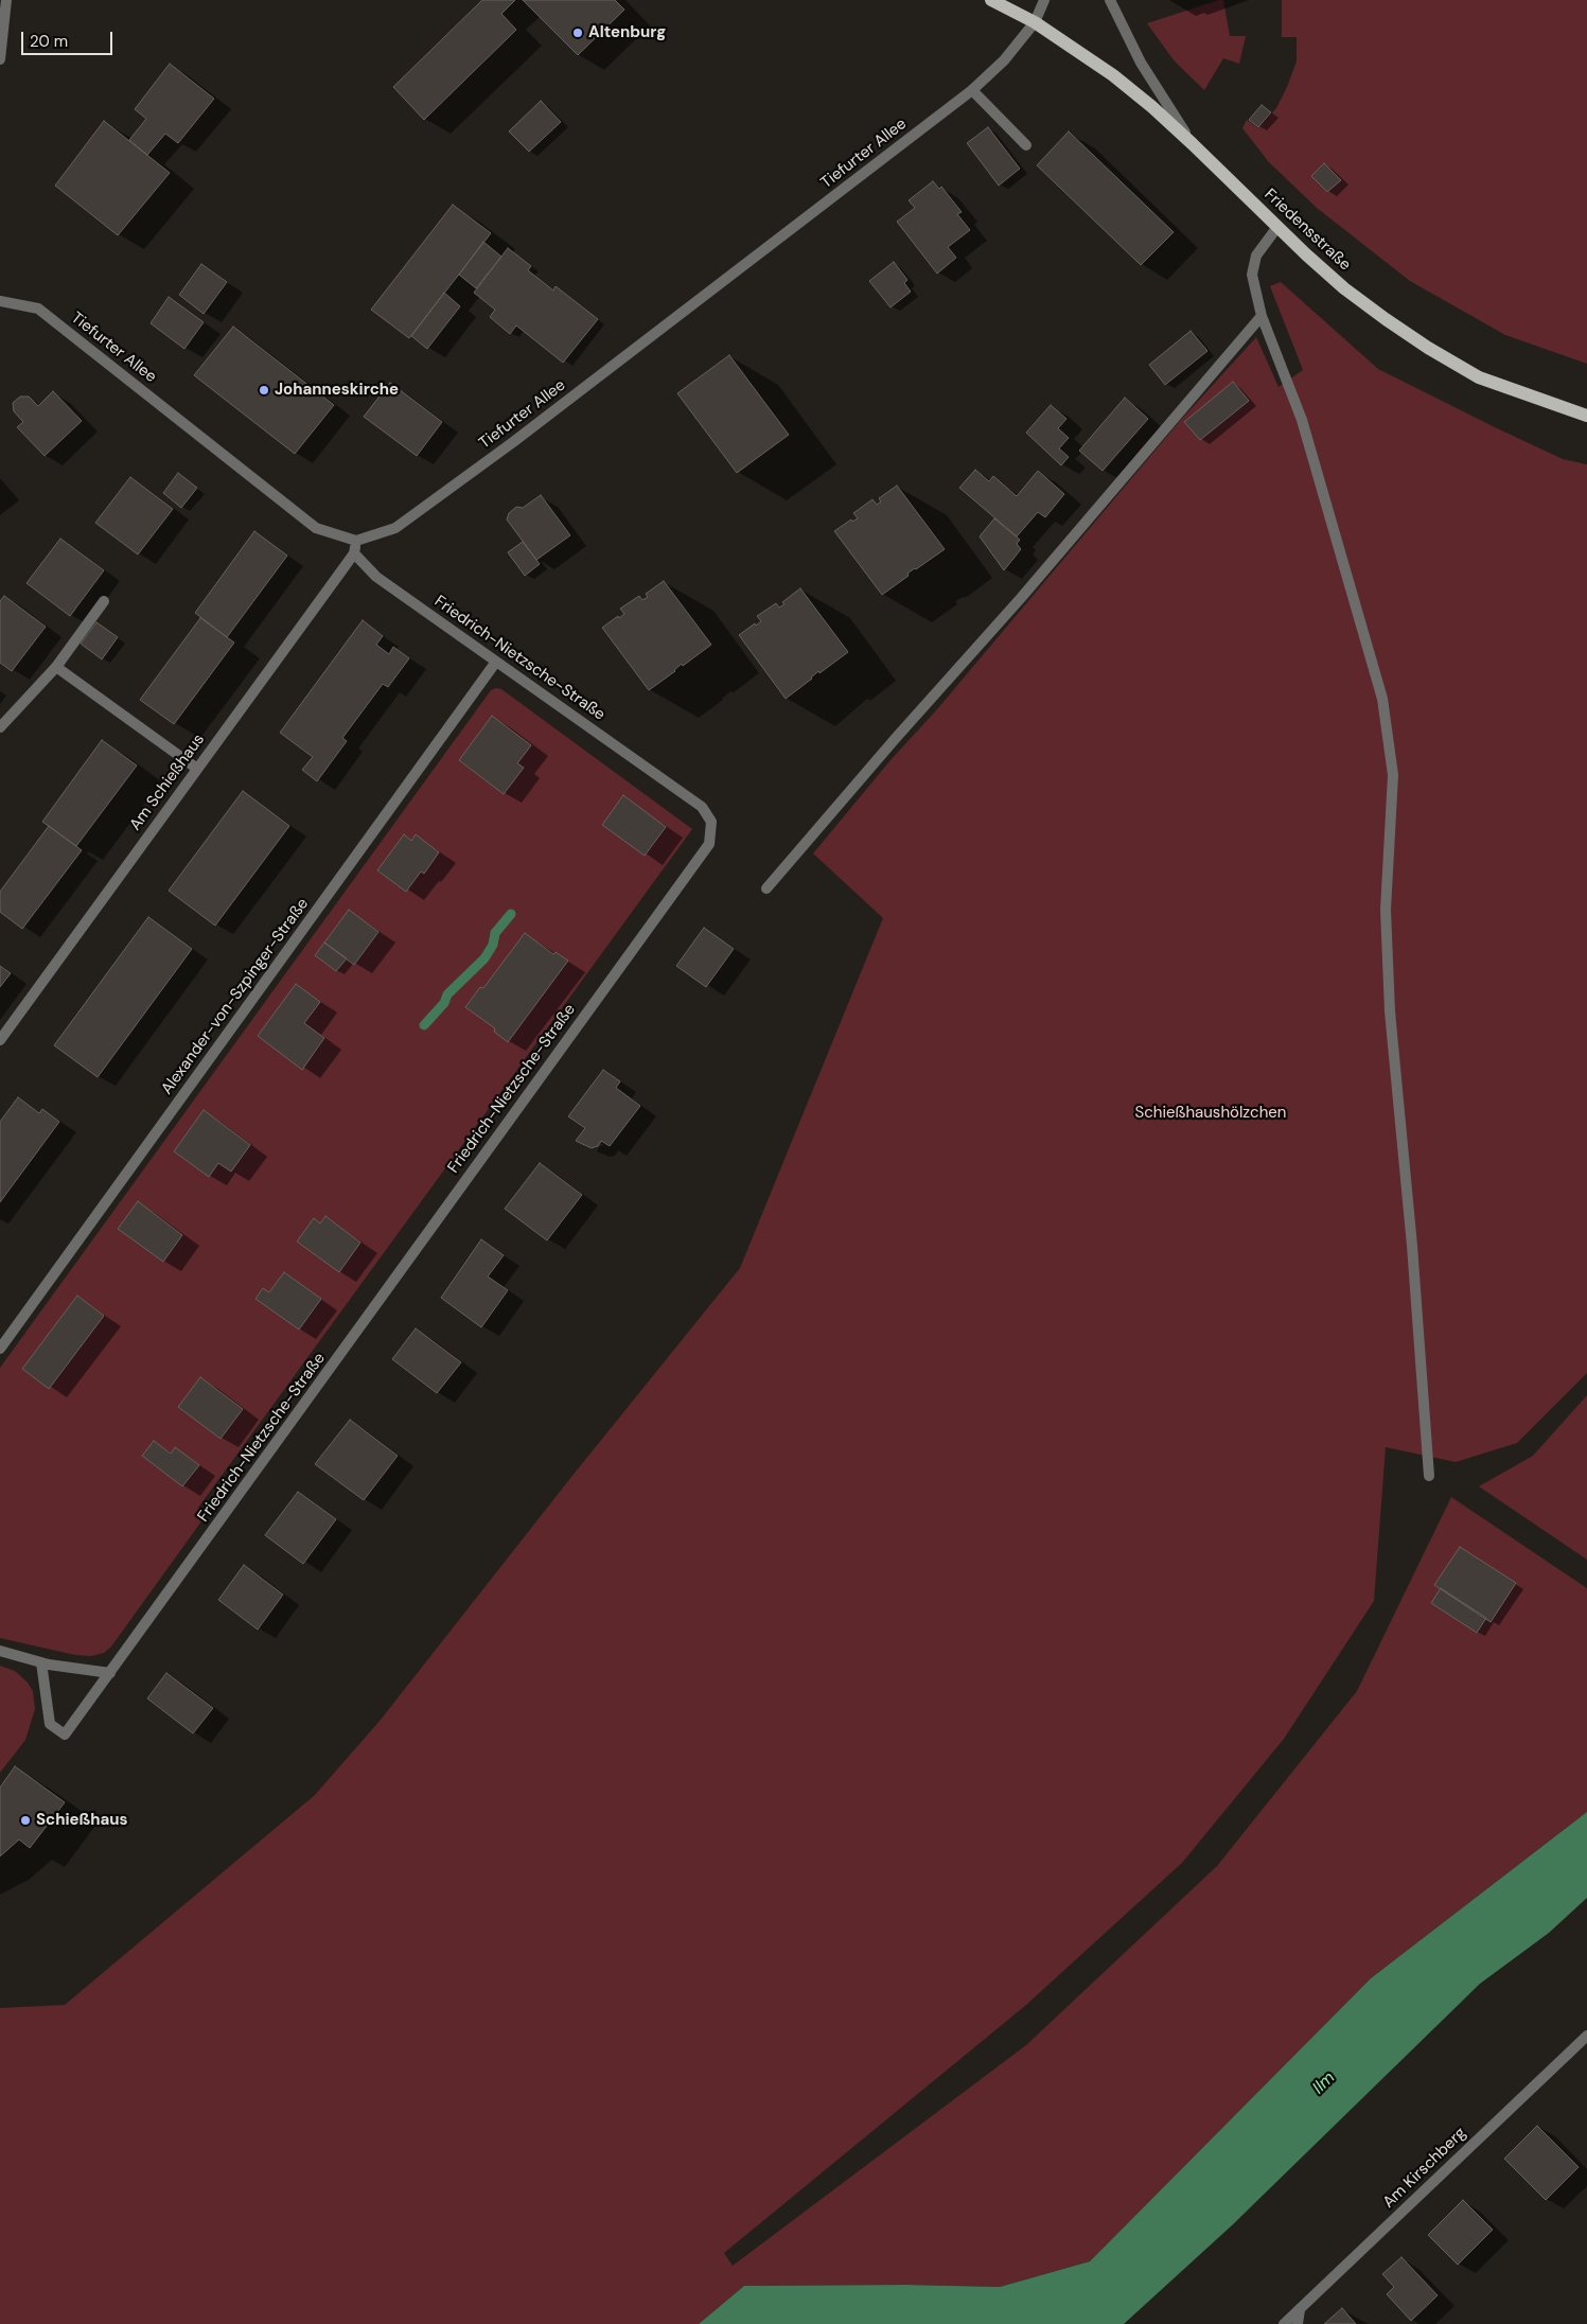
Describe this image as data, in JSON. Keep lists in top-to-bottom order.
{
  "streets": {
    "main road": ["Friedensstraße"],
    "street": [
      "Tiefurter Allee",
      "Friedrich-Nietzsche-Straße",
      "Am Schießhaus",
      "Alexander-von-Szpinger-Straße",
      "Am Kirschberg"
    ]
  },
  "crossings": [
    ["Tiefurter Allee", "Friedensstraße"],
    ["Tiefurter Allee", "Am Schießhaus"],
    ["Friedrich-Nietzsche-Straße", "Am Schießhaus"],
    ["Friedrich-Nietzsche-Straße", "Alexander-von-Szpinger-Straße"]
  ],
  "water": ["Ilm"],
  "parks": ["Schießhaushölzchen"],
  "places": ["Altenburg", "Johanneskirche", "Schießhaus"],
  "scale_bar": "20 m"
}
